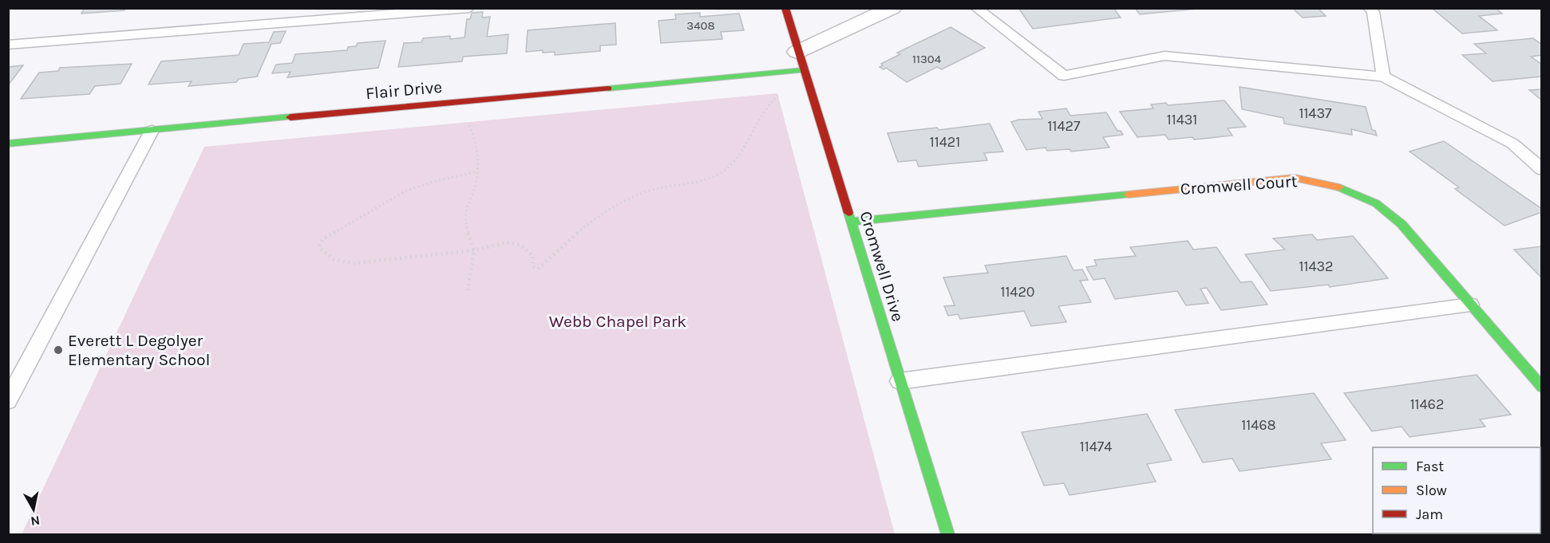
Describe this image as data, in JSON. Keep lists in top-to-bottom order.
{
  "streets": {
    "street": ["Flair Drive", "Cromwell Court", "Cromwell Drive"]
  },
  "crossings": [
    ["Flair Drive", "Cromwell Drive"],
    ["Cromwell Court", "Cromwell Drive"]
  ],
  "parks": ["Webb Chapel Park"],
  "places": ["Everett L Degolyer Elementary School"],
  "house_numbers": [
    "3408",
    "11304",
    "11437",
    "11431",
    "11427",
    "11421",
    "11432",
    "11420",
    "11462",
    "11468",
    "11474"
  ],
  "legend": ["Fast", "Slow", "Jam"],
  "north": "bottom"
}
